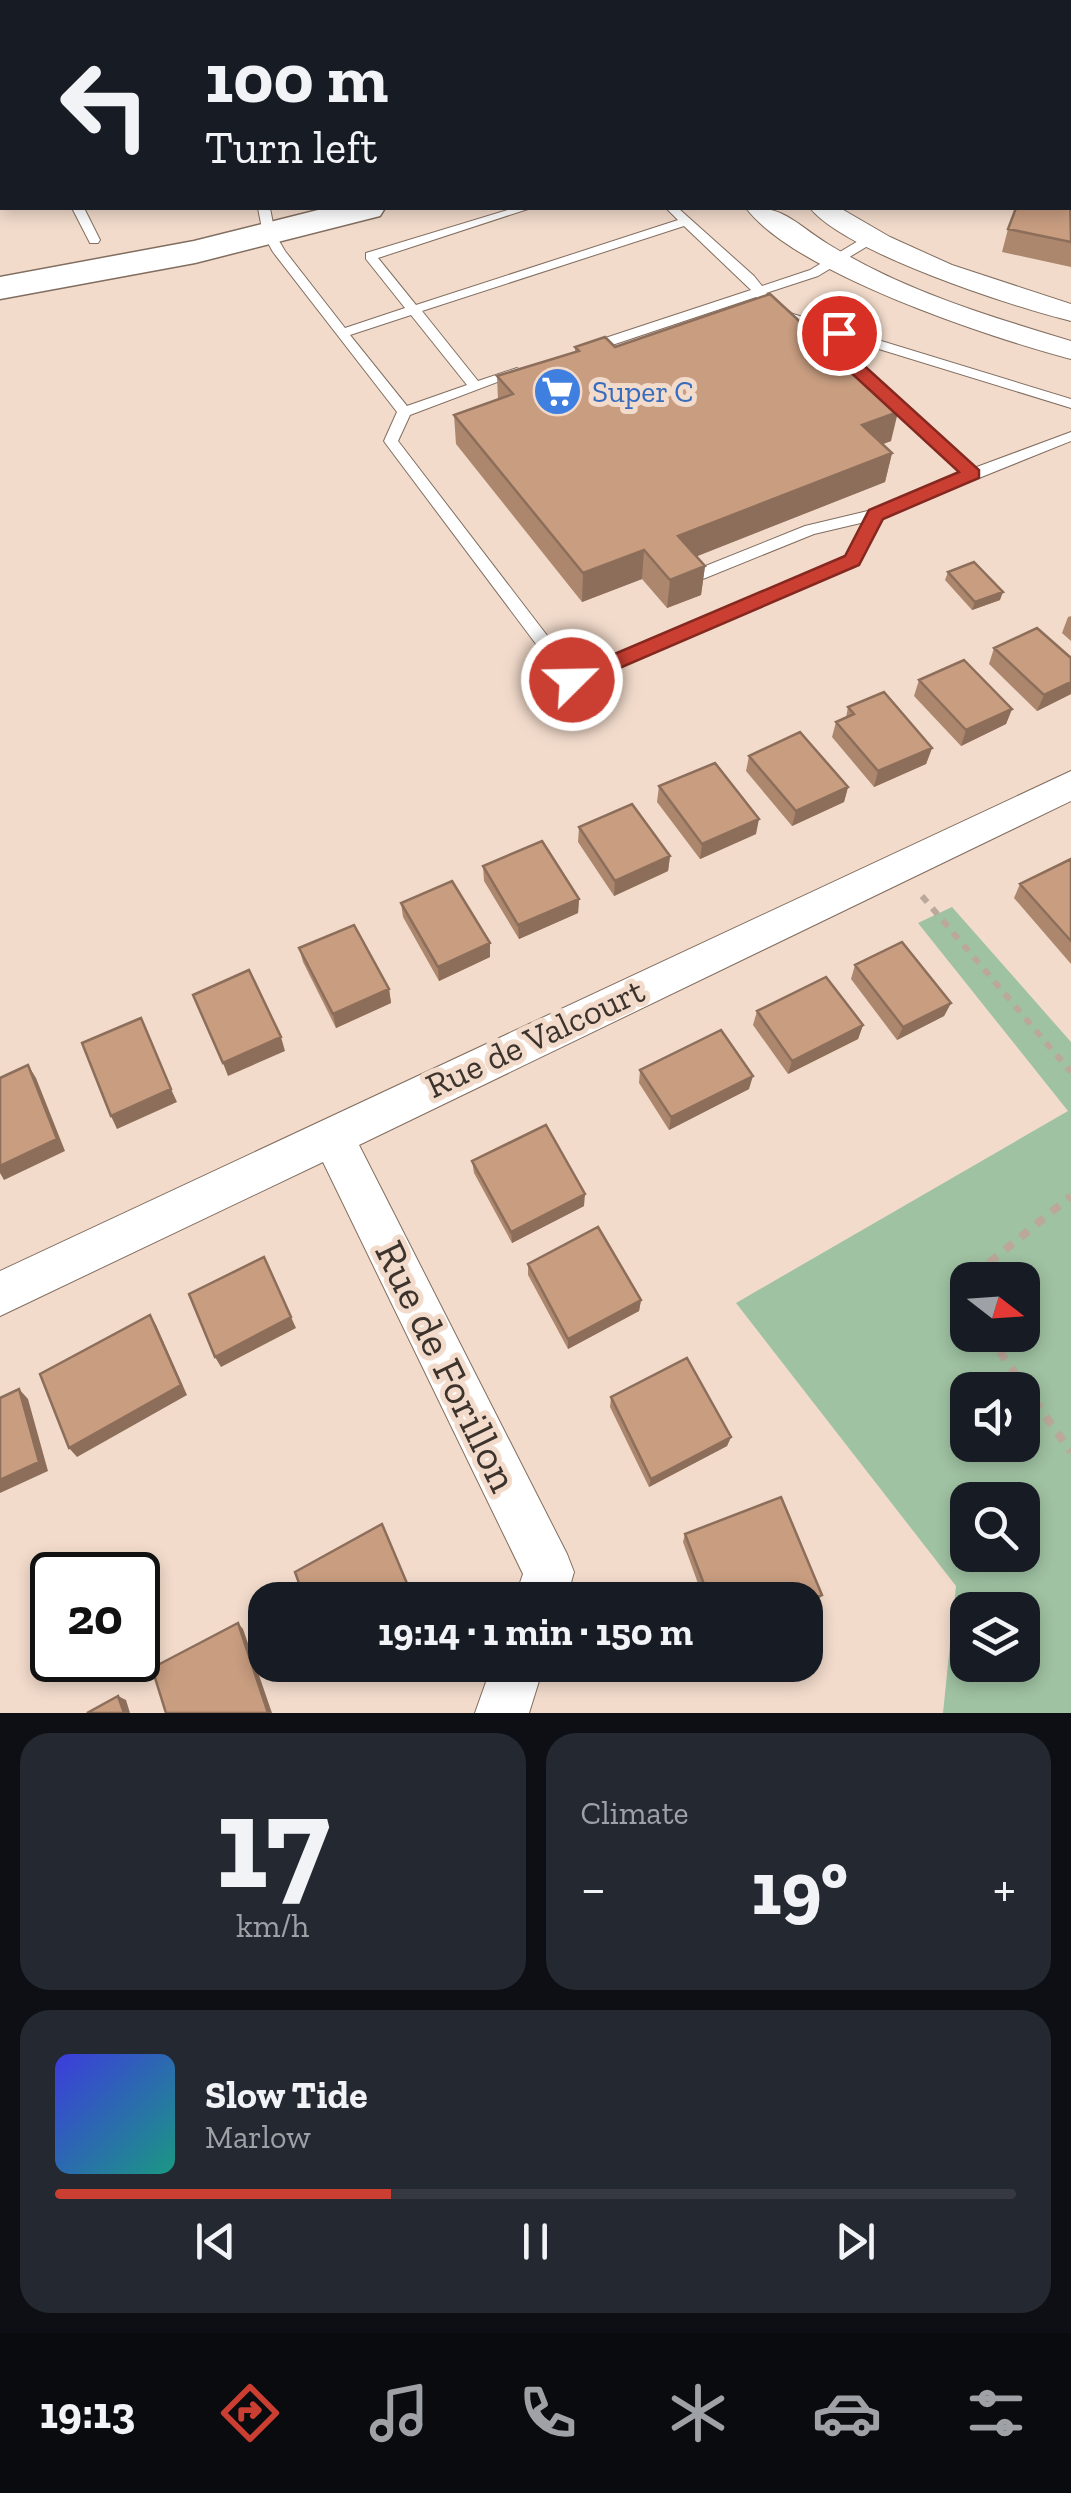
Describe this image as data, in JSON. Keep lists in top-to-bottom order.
{
  "streets": {
    "street": ["Rue de Valcourt", "Rue de Forillon"]
  },
  "crossings": [
    ["Rue de Valcourt", "Rue de Forillon"]
  ],
  "places": {
    "supermarket": ["Super C"]
  },
  "north": "right",
  "page": {
    "turn": ["100 m", "Turn left"],
    "limit": "20",
    "trip": "19:14 · 1 min · 150 m",
    "tile": [
      ["17", "km/h"],
      "Climate"
    ],
    "heat": ["−", "19°", "+"],
    "song": ["Slow Tide", "Marlow"],
    "tabs": "19:13"
  }
}
